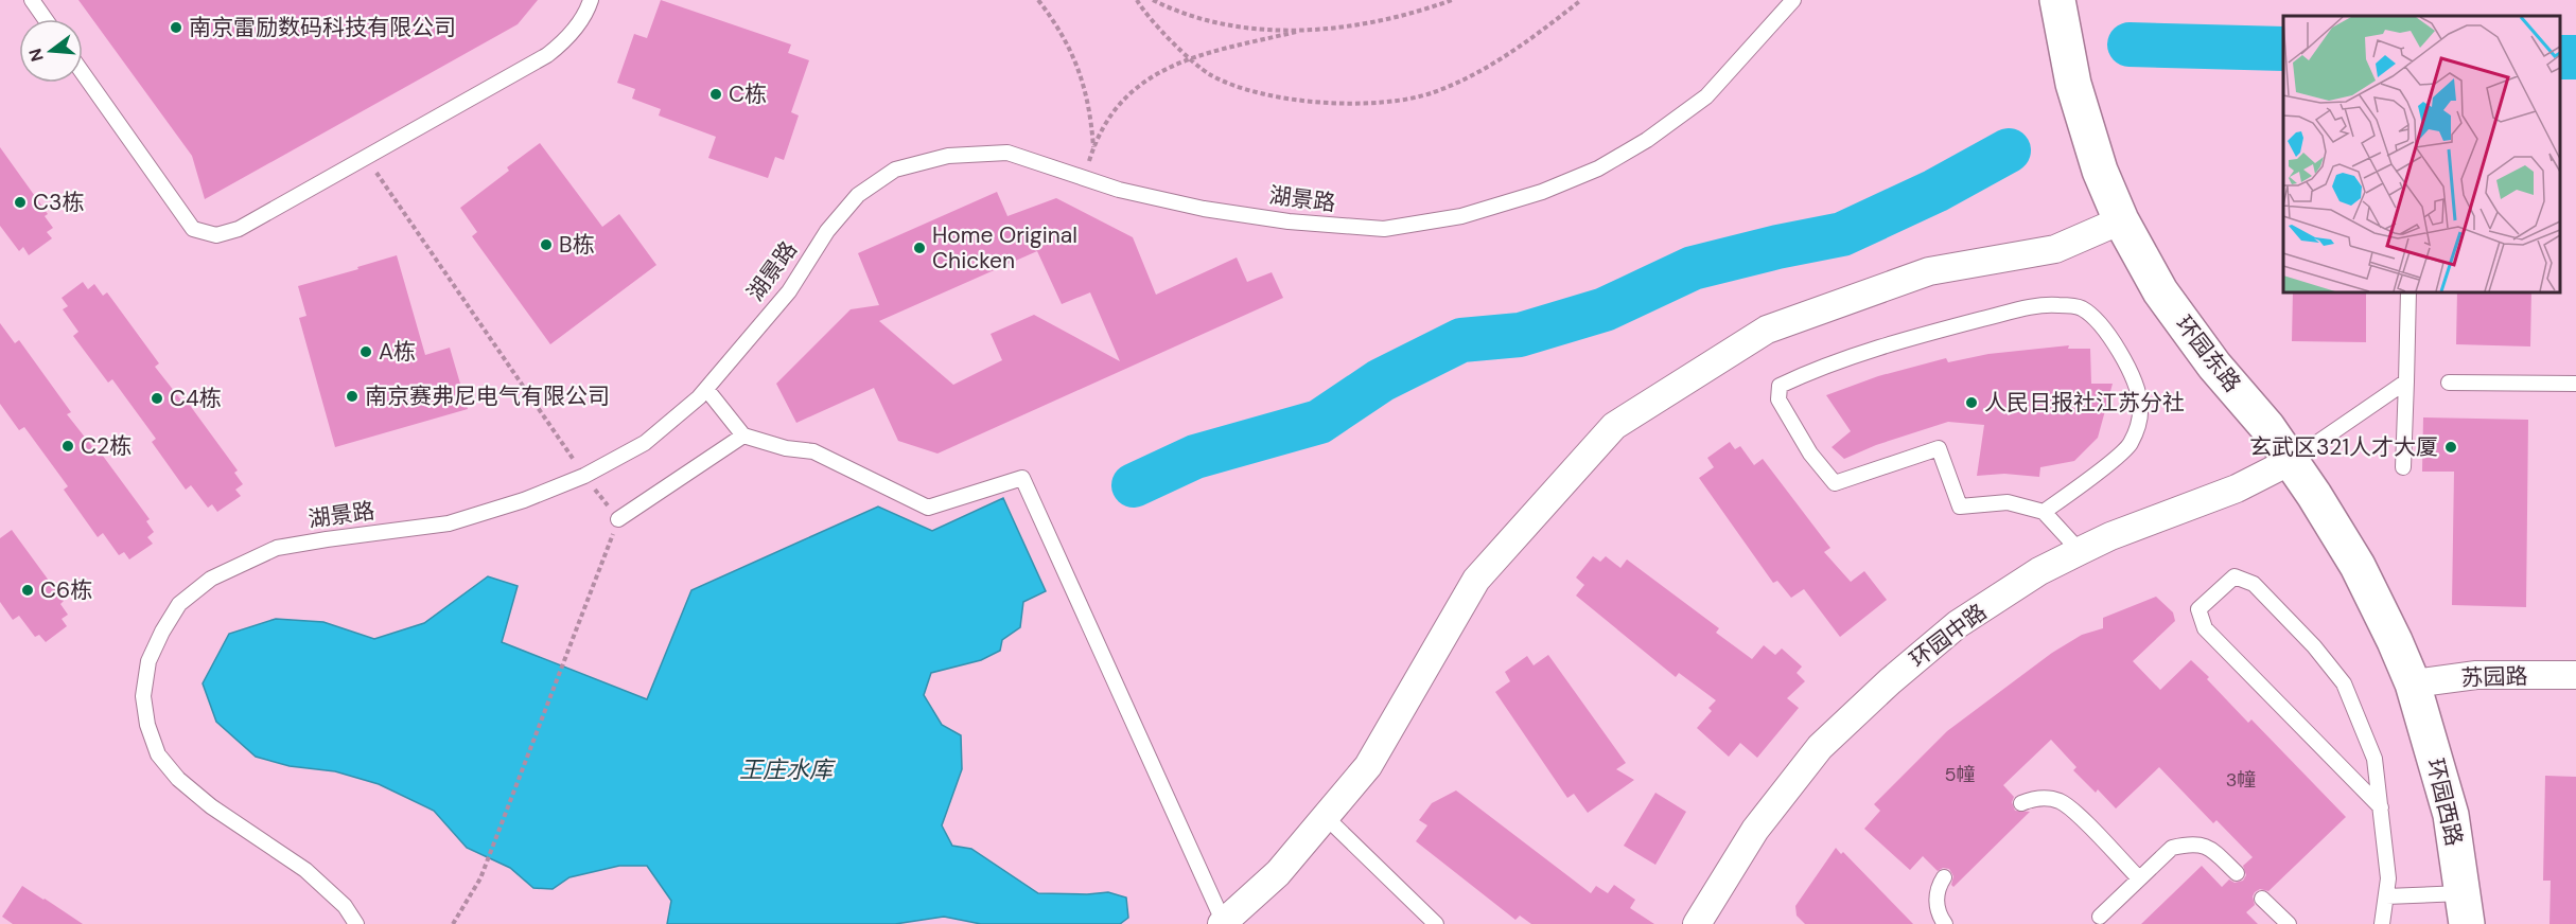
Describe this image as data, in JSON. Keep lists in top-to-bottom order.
{
  "streets": {
    "street": [
      "环园东路",
      "环园中路",
      "苏园路",
      "环园西路"
    ],
    "lane": ["湖景路"]
  },
  "crossings": [
    ["环园东路", "环园中路"],
    ["环园东路", "苏园路"],
    ["环园东路", "环园西路"],
    ["苏园路", "环园西路"]
  ],
  "water": ["王庄水库"],
  "places": [
    "南京雷励数码科技有限公司",
    "C栋",
    "C3栋",
    "B栋",
    "Home Original Chicken",
    "A栋",
    "南京赛弗尼电气有限公司",
    "C4栋",
    "人民日报社江苏分社",
    "C2栋",
    "玄武区321人才大厦",
    "C6栋"
  ],
  "house_numbers": ["5幢", "3幢"],
  "north": "left"
}
